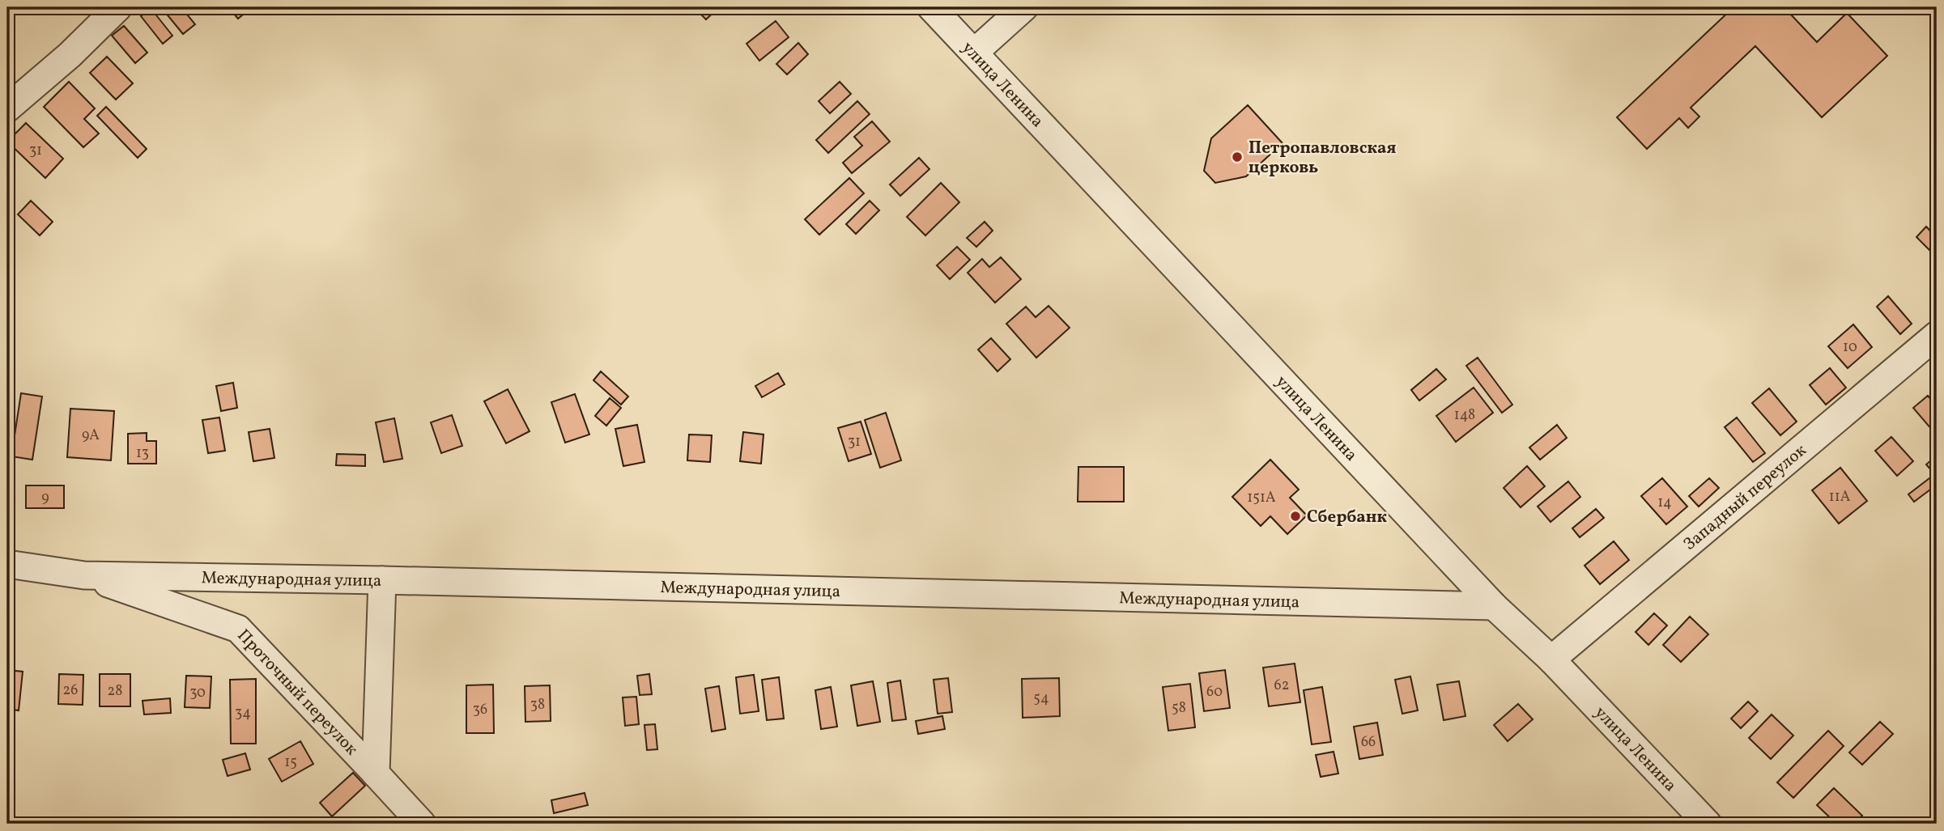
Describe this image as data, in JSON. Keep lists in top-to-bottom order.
{
  "streets": {
    "street": [
      "улица Ленина",
      "Западный переулок",
      "Международная улица",
      "Проточный переулок"
    ]
  },
  "crossings": [
    ["улица Ленина", "Западный переулок"],
    ["улица Ленина", "Международная улица"],
    ["Международная улица", "Проточный переулок"]
  ],
  "places": ["Петропавловская церковь", "Сбербанк"],
  "house_numbers": [
    "31",
    "10",
    "148",
    "9А",
    "31",
    "13",
    "11А",
    "9",
    "151А",
    "14",
    "62",
    "26",
    "28",
    "60",
    "30",
    "54",
    "38",
    "58",
    "36",
    "34",
    "66",
    "15"
  ]
}
